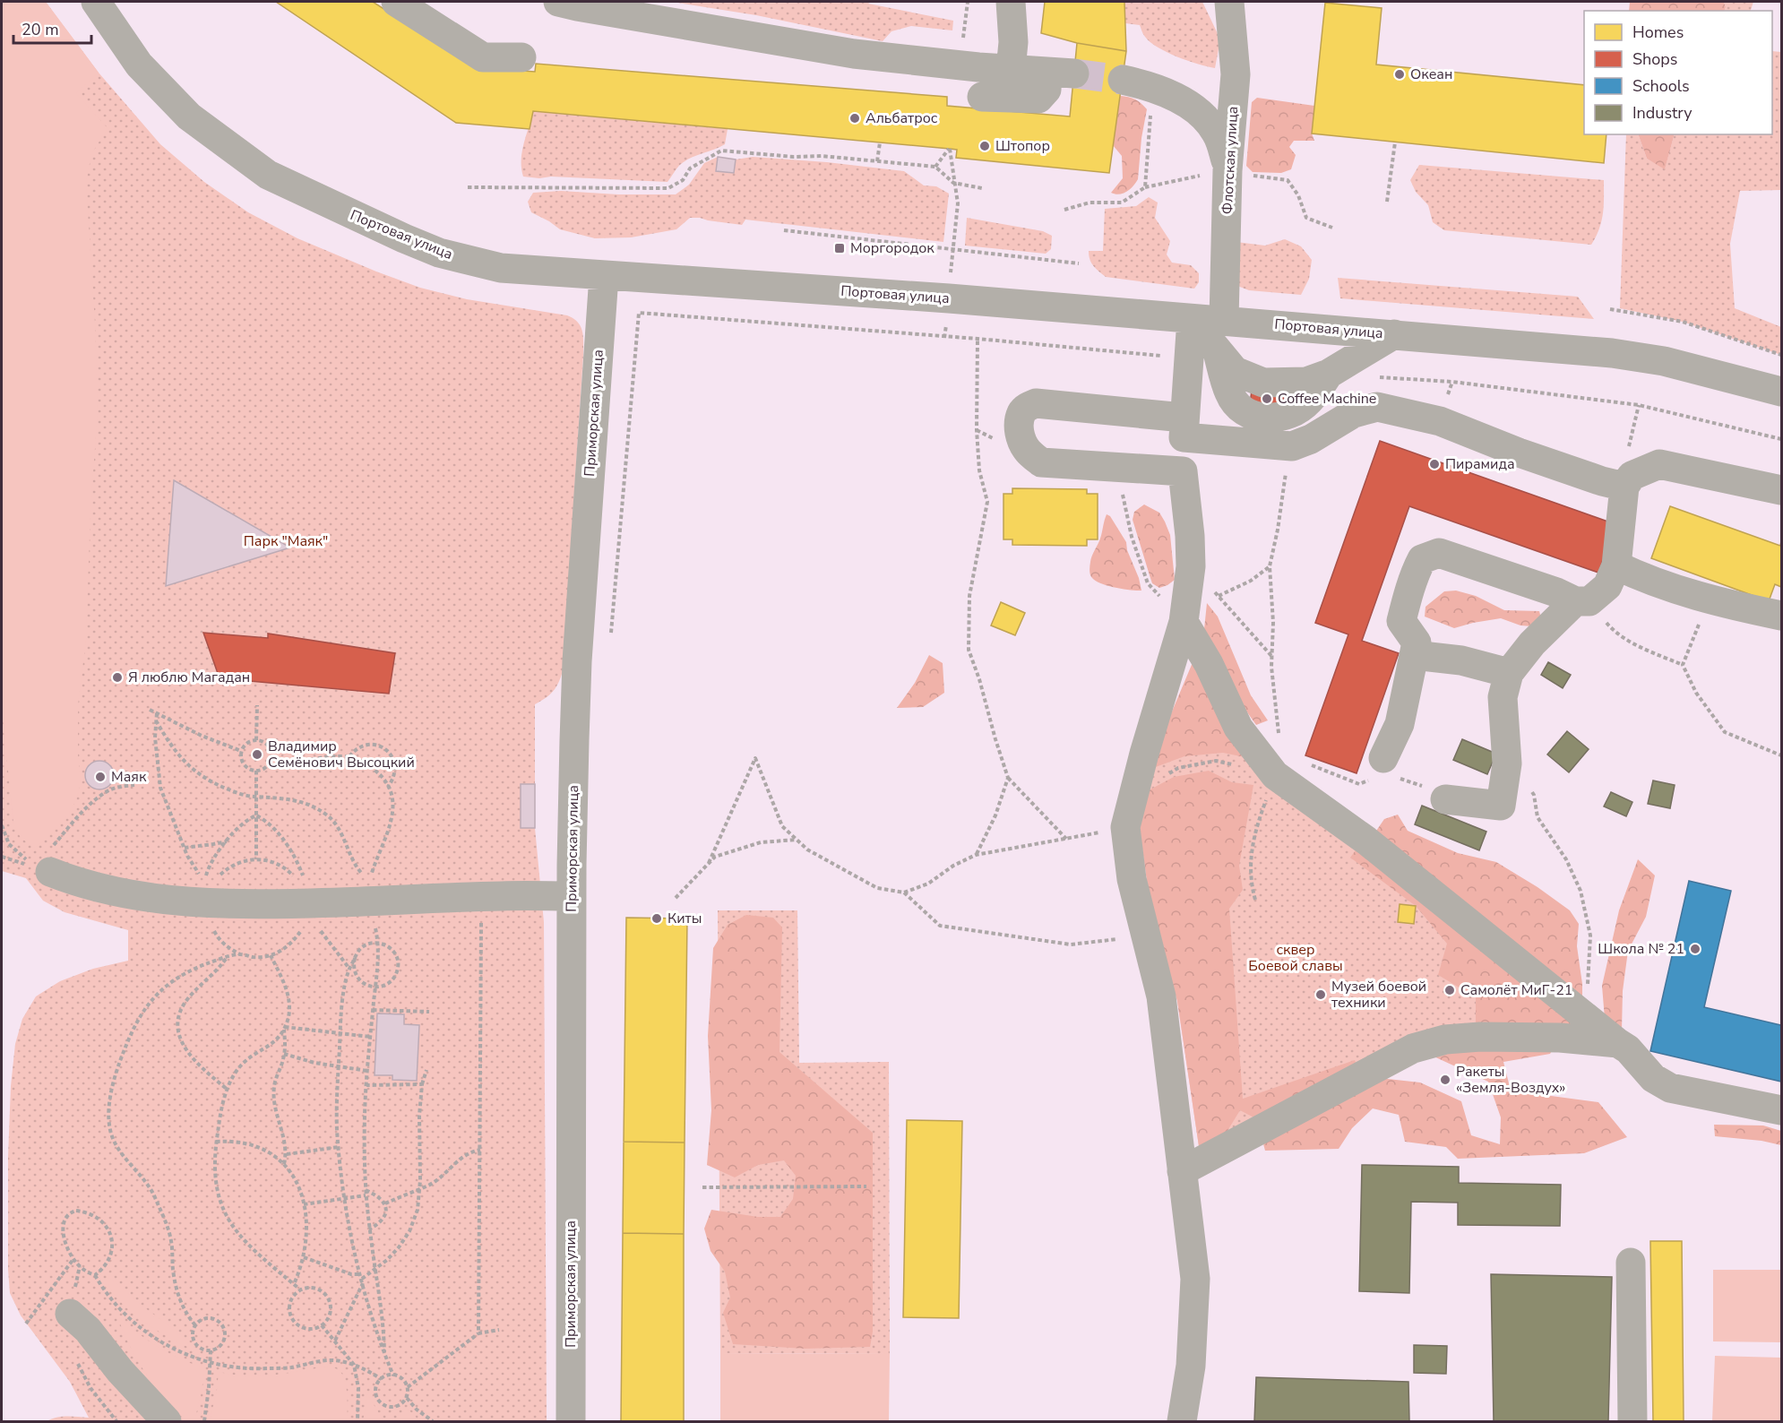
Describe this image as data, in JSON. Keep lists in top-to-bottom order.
{
  "streets": {
    "street": ["Флотская улица", "Портовая улица", "Приморская улица"]
  },
  "crossings": [
    ["Флотская улица", "Портовая улица"],
    ["Портовая улица", "Приморская улица"]
  ],
  "parks": ["Парк \"Маяк\"", "сквер Боевой славы"],
  "places": {
    "other": [
      "Океан",
      "Альбатрос",
      "Штопор",
      "Coffee Machine",
      "Пирамида",
      "Я люблю Магадан",
      "Владимир Семёнович Высоцкий",
      "Маяк",
      "Киты",
      "Школа № 21",
      "Самолёт МиГ-21",
      "Музей боевой техники",
      "Ракеты «Земля-Воздух»"
    ],
    "transit": ["Моргородок"]
  },
  "legend": [
    "Homes",
    "Shops",
    "Schools",
    "Industry"
  ],
  "scale_bar": "20 m"
}
